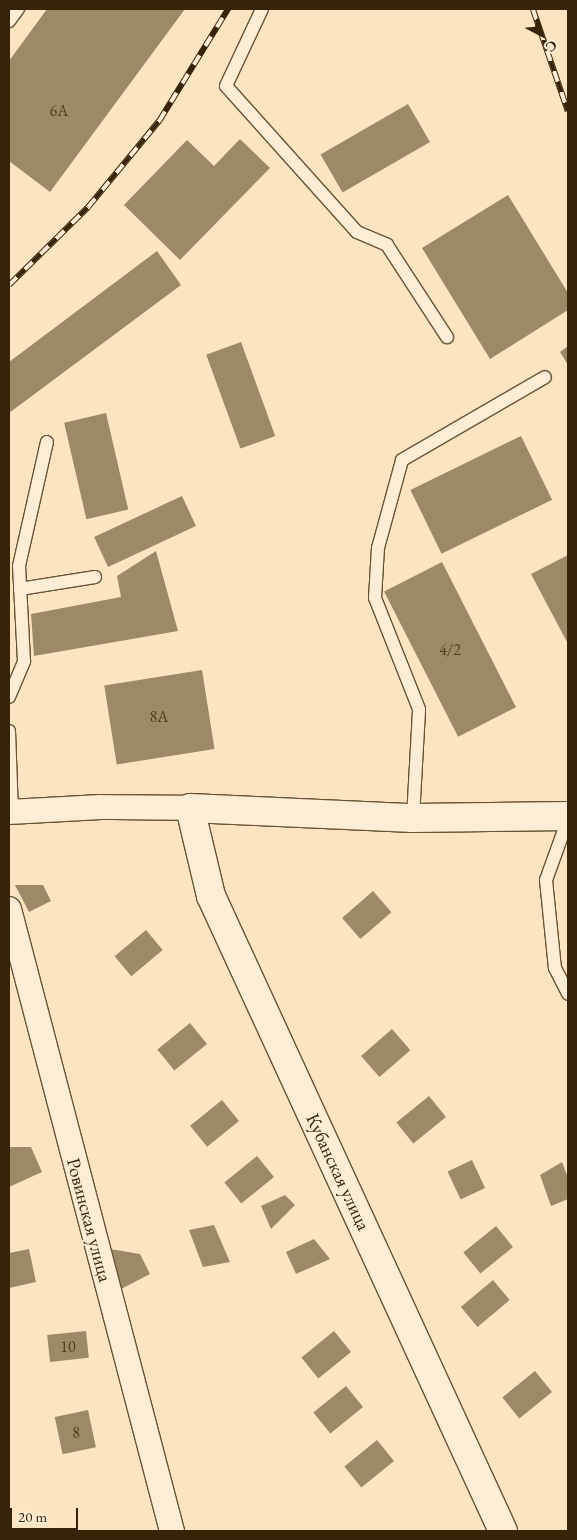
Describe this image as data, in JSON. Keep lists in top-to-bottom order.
{
  "streets": {
    "street": ["Кубанская улица", "Ровинская улица"]
  },
  "house_numbers": [
    "6А",
    "4/2",
    "8А",
    "10",
    "8"
  ],
  "scale_bar": "20 m",
  "north": "bottom right"
}
